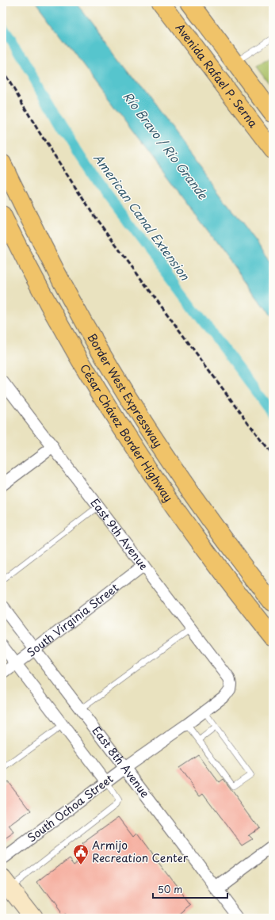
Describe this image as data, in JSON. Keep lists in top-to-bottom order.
{
  "streets": {
    "highway": ["Avenida Rafael P. Serna", "Border West Expressway", "César Chávez Border Highway"],
    "street": [
      "East 9th Avenue",
      "South Virginia Street",
      "East 8th Avenue",
      "South Ochoa Street"
    ]
  },
  "crossings": [
    ["East 9th Avenue", "South Virginia Street"],
    ["East 9th Avenue", "South Ochoa Street"],
    ["South Virginia Street", "East 8th Avenue"],
    ["East 8th Avenue", "South Ochoa Street"]
  ],
  "water": ["Río Bravo / Rio Grande", "American Canal Extension"],
  "places": {
    "public building": ["Armijo Recreation Center"]
  },
  "scale_bar": "50 m"
}
